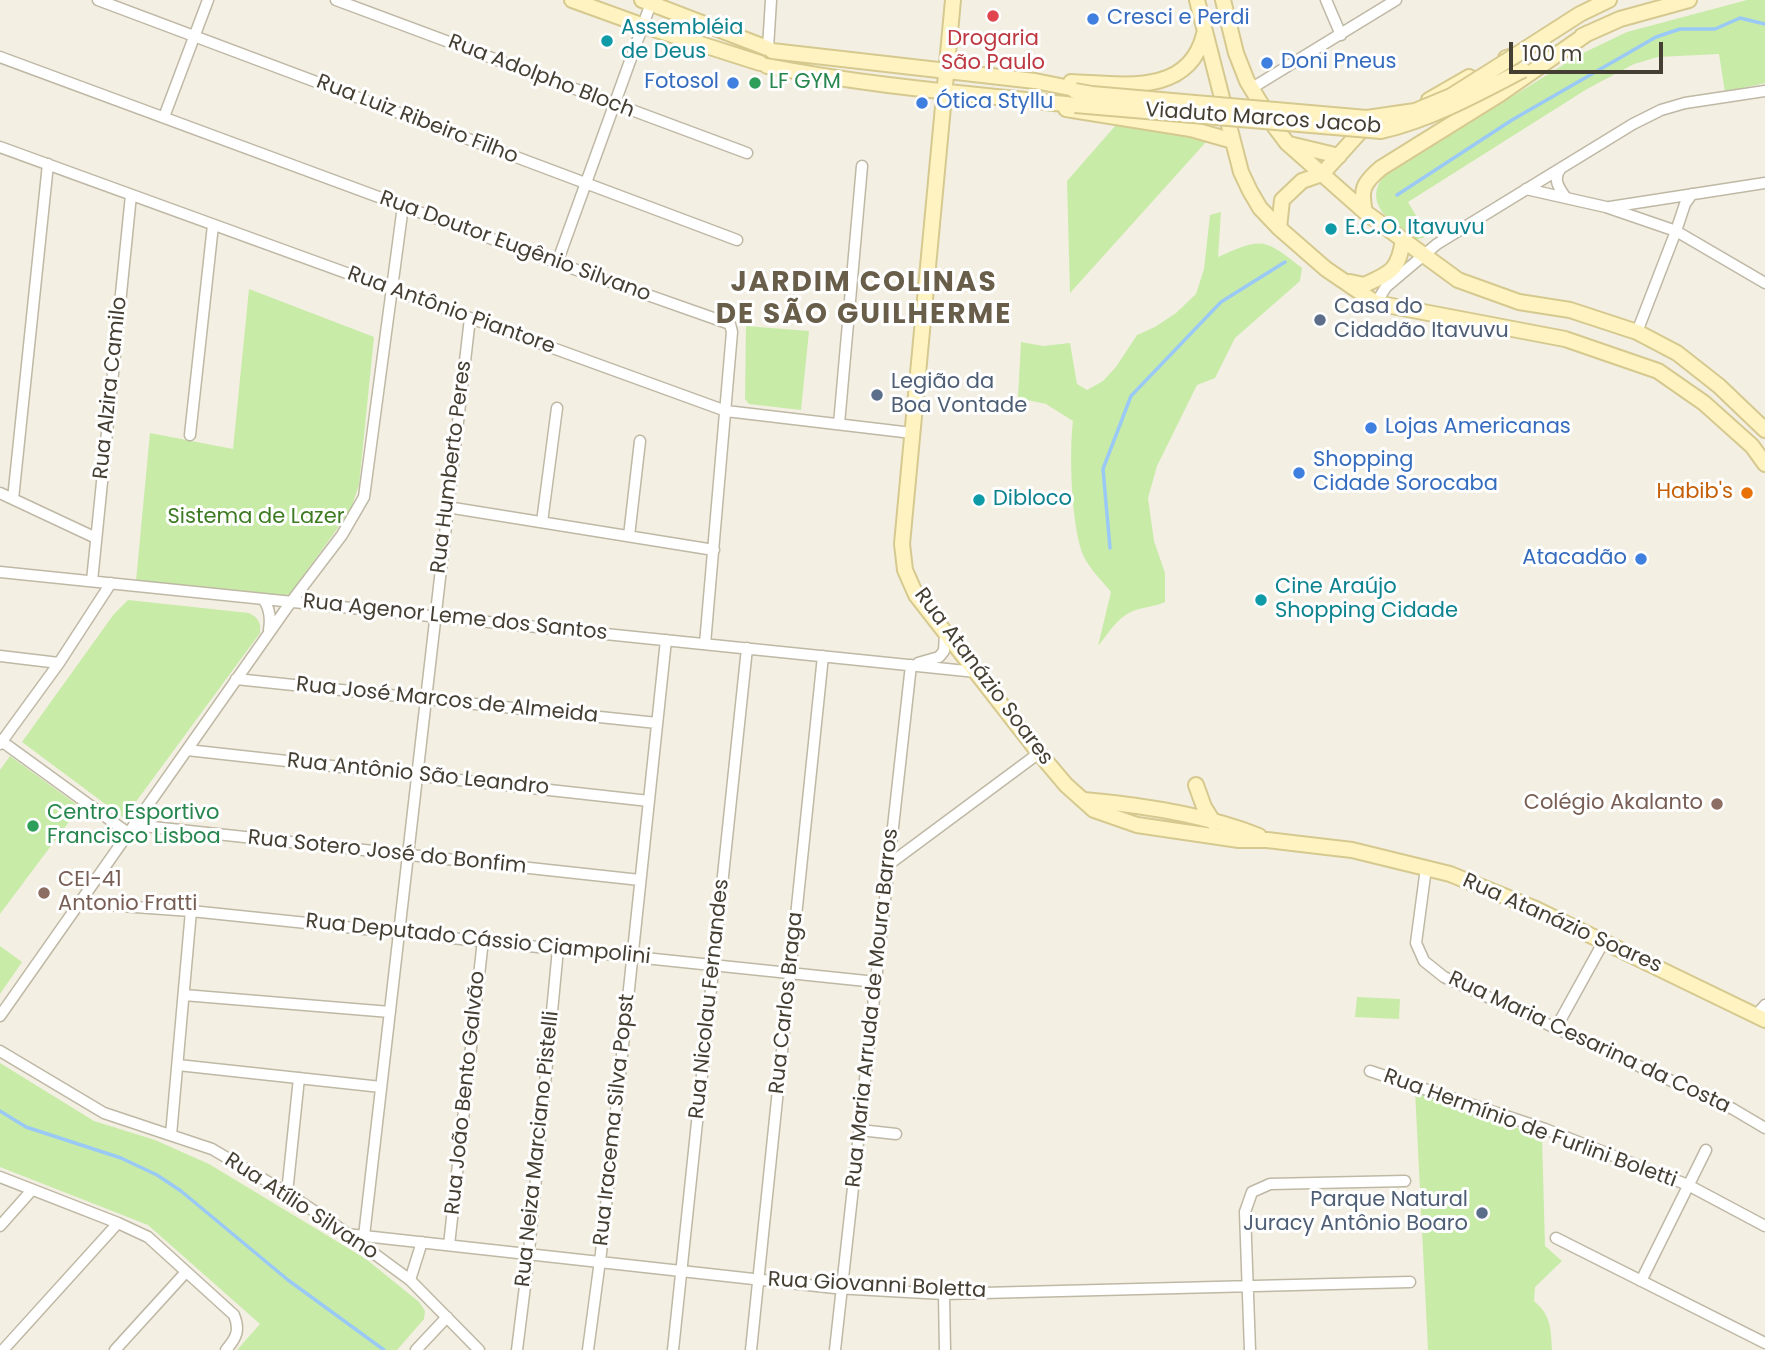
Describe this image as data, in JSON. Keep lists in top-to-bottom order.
{
  "streets": {
    "main road": ["Viaduto Marcos Jacob", "Rua Atanázio Soares"],
    "street": [
      "Rua Adolpho Bloch",
      "Rua Luiz Ribeiro Filho",
      "Rua Doutor Eugênio Silvano",
      "Rua Antônio Piantore",
      "Rua Alzira Camilo",
      "Rua Humberto Peres",
      "Rua Agenor Leme dos Santos",
      "Rua José Marcos de Almeida",
      "Rua Antônio São Leandro",
      "Rua Sotero José do Bonfim",
      "Rua Deputado Cássio Ciampolini",
      "Rua Nicolau Fernandes",
      "Rua Carlos Braga",
      "Rua Maria Arruda de Moura Barros",
      "Rua Maria Cesarina da Costa",
      "Rua João Bento Galvão",
      "Rua Iracema Silva Popst",
      "Rua Hermínio de Furlini Boletti",
      "Rua Neiza Marciano Pistelli",
      "Rua Atílio Silvano",
      "Rua Giovanni Boletta"
    ]
  },
  "crossings": [
    ["Rua Doutor Eugênio Silvano", "Rua Antônio Piantore"],
    ["Rua Doutor Eugênio Silvano", "Rua Agenor Leme dos Santos"],
    ["Rua Antônio Piantore", "Rua Alzira Camilo"],
    ["Rua Antônio Piantore", "Rua Humberto Peres"],
    ["Rua Antônio Piantore", "Rua Atanázio Soares"],
    ["Rua Alzira Camilo", "Rua Agenor Leme dos Santos"],
    ["Rua Humberto Peres", "Rua Agenor Leme dos Santos"],
    ["Rua Humberto Peres", "Rua José Marcos de Almeida"],
    ["Rua Humberto Peres", "Rua Antônio São Leandro"],
    ["Rua Humberto Peres", "Rua Sotero José do Bonfim"],
    ["Rua Humberto Peres", "Rua Deputado Cássio Ciampolini"],
    ["Rua Humberto Peres", "Rua Giovanni Boletta"],
    ["Rua Agenor Leme dos Santos", "Rua Atanázio Soares"],
    ["Rua Agenor Leme dos Santos", "Rua Nicolau Fernandes"],
    ["Rua Agenor Leme dos Santos", "Rua Carlos Braga"],
    ["Rua Agenor Leme dos Santos", "Rua Maria Arruda de Moura Barros"],
    ["Rua Agenor Leme dos Santos", "Rua Iracema Silva Popst"],
    ["Rua Atanázio Soares", "Rua Maria Cesarina da Costa"],
    ["Rua José Marcos de Almeida", "Rua Iracema Silva Popst"],
    ["Rua Antônio São Leandro", "Rua Iracema Silva Popst"],
    ["Rua Sotero José do Bonfim", "Rua Iracema Silva Popst"],
    ["Rua Deputado Cássio Ciampolini", "Rua Nicolau Fernandes"],
    ["Rua Deputado Cássio Ciampolini", "Rua Carlos Braga"],
    ["Rua Deputado Cássio Ciampolini", "Rua Maria Arruda de Moura Barros"],
    ["Rua Deputado Cássio Ciampolini", "Rua João Bento Galvão"],
    ["Rua Deputado Cássio Ciampolini", "Rua Iracema Silva Popst"],
    ["Rua Deputado Cássio Ciampolini", "Rua Neiza Marciano Pistelli"],
    ["Rua Nicolau Fernandes", "Rua Giovanni Boletta"],
    ["Rua Carlos Braga", "Rua Giovanni Boletta"],
    ["Rua Maria Arruda de Moura Barros", "Rua Giovanni Boletta"],
    ["Rua João Bento Galvão", "Rua Giovanni Boletta"],
    ["Rua Iracema Silva Popst", "Rua Giovanni Boletta"],
    ["Rua Neiza Marciano Pistelli", "Rua Giovanni Boletta"],
    ["Rua Atílio Silvano", "Rua Giovanni Boletta"]
  ],
  "districts": ["JARDIM COLINAS DE SÃO GUILHERME"],
  "parks": ["Sistema de Lazer"],
  "places": [
    "Drogaria São Paulo",
    "Cresci e Perdi",
    "Assembléia de Deus",
    "Doni Pneus",
    "Fotosol",
    "LF GYM",
    "Ótica Styllu",
    "E.C.O. Itavuvu",
    "Casa do Cidadão Itavuvu",
    "Legião da Boa Vontade",
    "Lojas Americanas",
    "Shopping Cidade Sorocaba",
    "Habib's",
    "Dibloco",
    "Atacadão",
    "Cine Araújo Shopping Cidade",
    "Colégio Akalanto",
    "Centro Esportivo Francisco Lisboa",
    "CEI-41 Antonio Fratti",
    "Parque Natural Juracy Antônio Boaro"
  ],
  "scale_bar": "100 m"
}
